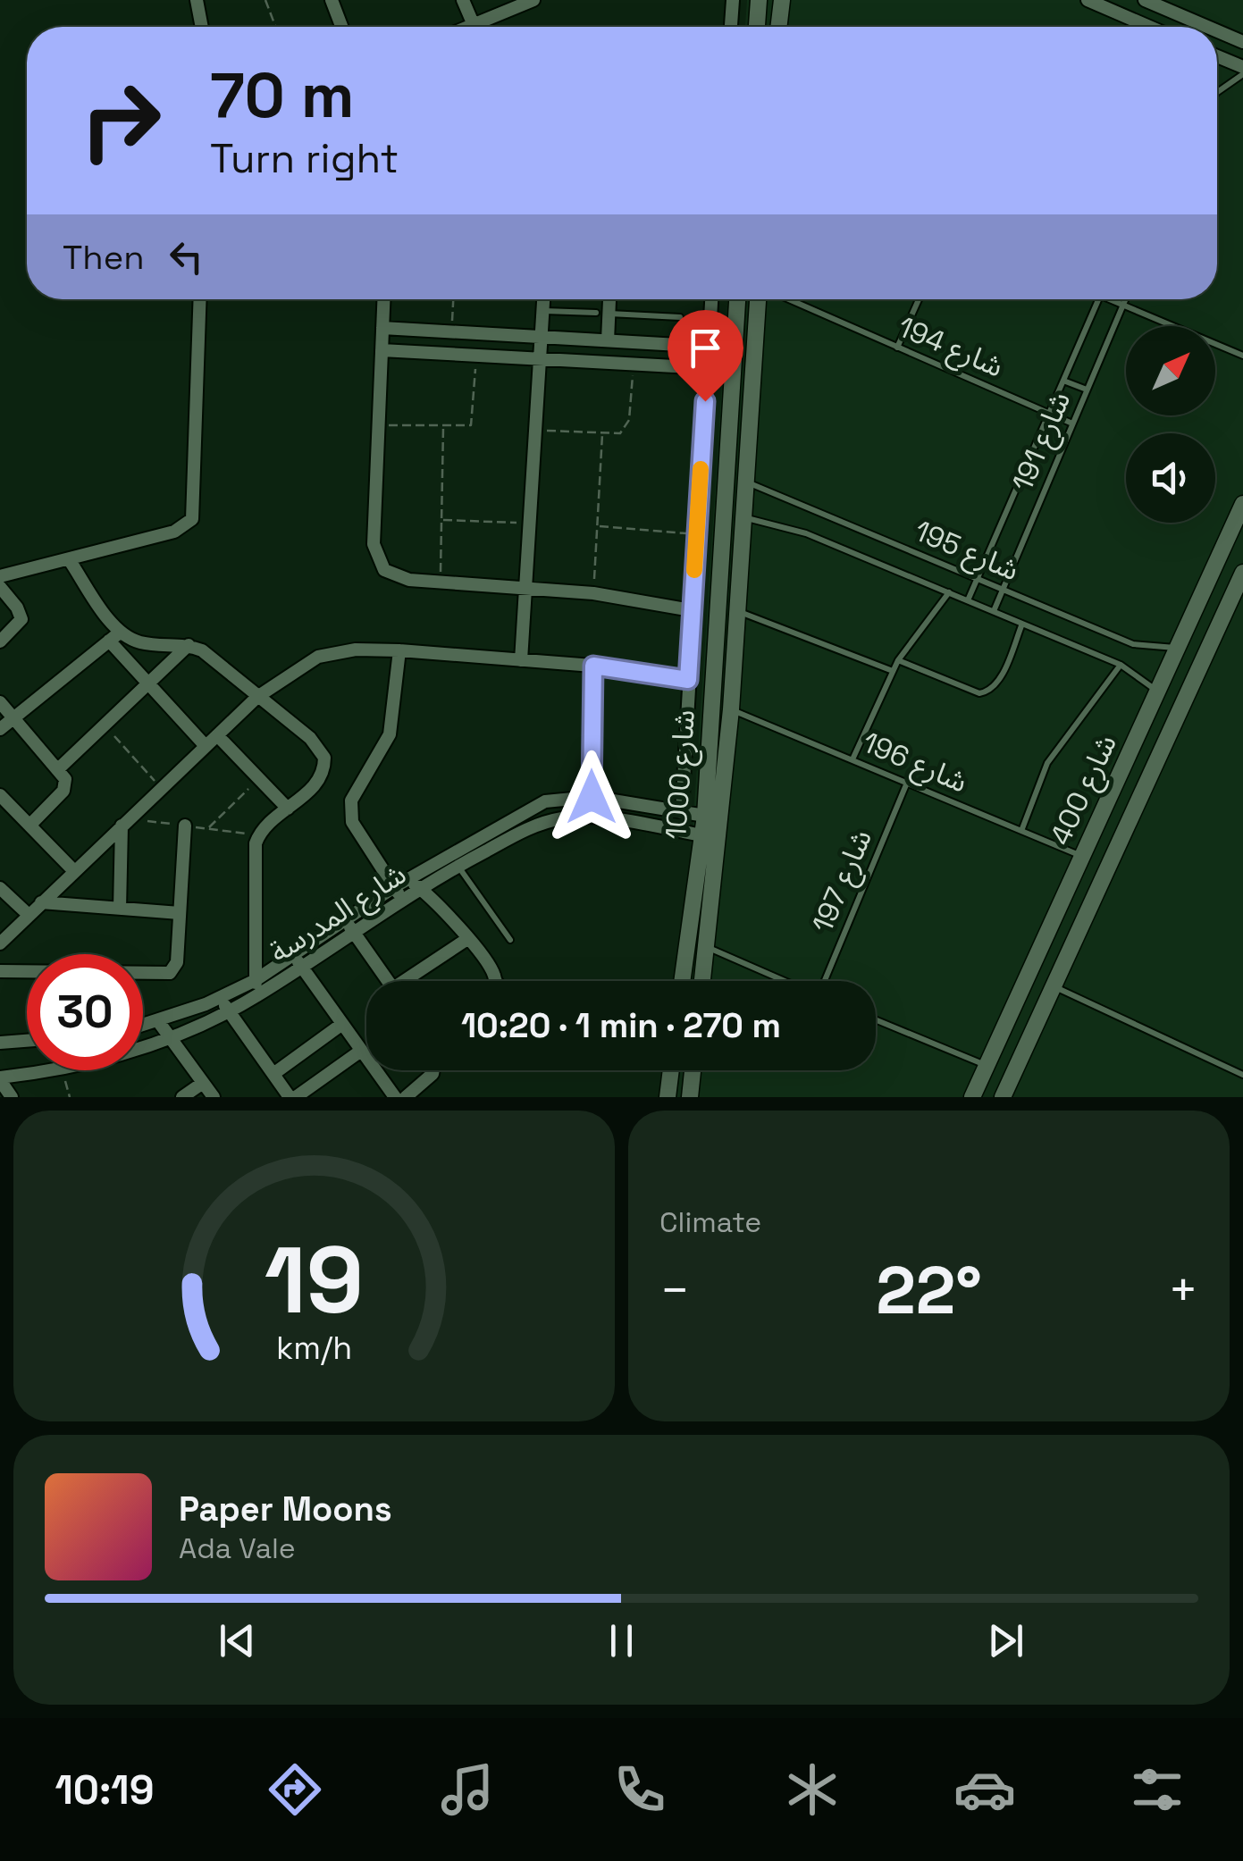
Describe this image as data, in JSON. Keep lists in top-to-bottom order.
{
  "streets": {
    "street": ["شارع 1000", "شارع 400", "شارع المدرسة"],
    "lane": [
      "شارع 194",
      "شارع 191",
      "شارع 195",
      "شارع 196",
      "شارع 197"
    ]
  },
  "crossings": [
    ["شارع 194", "شارع 191"],
    ["شارع 191", "شارع 195"],
    ["شارع 195", "شارع 1000"],
    ["شارع 195", "شارع 400"],
    ["شارع 196", "شارع 1000"],
    ["شارع 196", "شارع 400"],
    ["شارع 196", "شارع 197"],
    ["شارع 1000", "شارع المدرسة"]
  ],
  "north": "top right",
  "page": {
    "turn": ["70 m", "Turn right"],
    "then": "Then",
    "limit": "30",
    "trip": "10:20 · 1 min · 270 m",
    "tile": "Climate",
    "heat": ["−", "22°", "+"],
    "song": ["Paper Moons", "Ada Vale"],
    "tabs": "10:19",
    "gauge": ["19", "km/h"]
  }
}
